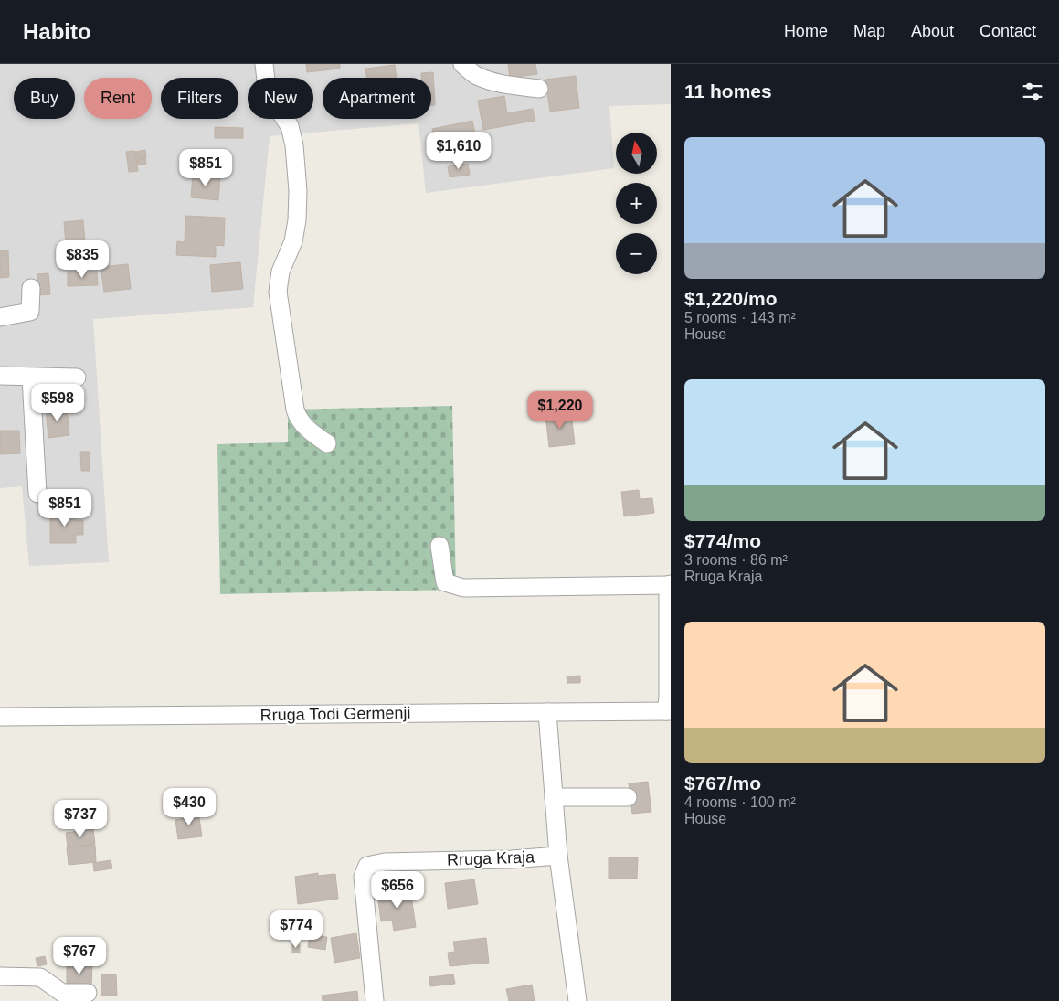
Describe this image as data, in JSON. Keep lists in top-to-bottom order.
{
  "streets": {
    "street": ["Rruga Todi Germenji", "Rruga Kraja"]
  },
  "crossings": [
    ["Rruga Todi Germenji", "Rruga Kraja"]
  ],
  "north": "top",
  "page": {
    "header": "Habito",
    "nav": [
      "Home",
      "Map",
      "About",
      "Contact"
    ],
    "heading": "11 homes",
    "chip": [
      "Buy",
      "Rent",
      "Filters",
      "New",
      "Apartment"
    ],
    "list": [
      {
        "name": "$1,220/mo",
        "note": "5 rooms · 143 m² · House"
      },
      {
        "name": "$774/mo",
        "note": "3 rooms · 86 m² · Rruga Kraja"
      },
      {
        "name": "$767/mo",
        "note": "4 rooms · 100 m² · House"
      }
    ],
    "price": [
      "$1,610",
      "$851",
      "$835",
      "$598",
      "$1,220",
      "$851",
      "$430",
      "$737",
      "$656",
      "$774",
      "$767"
    ],
    "map_buttons": ["+", "−"]
  }
}
